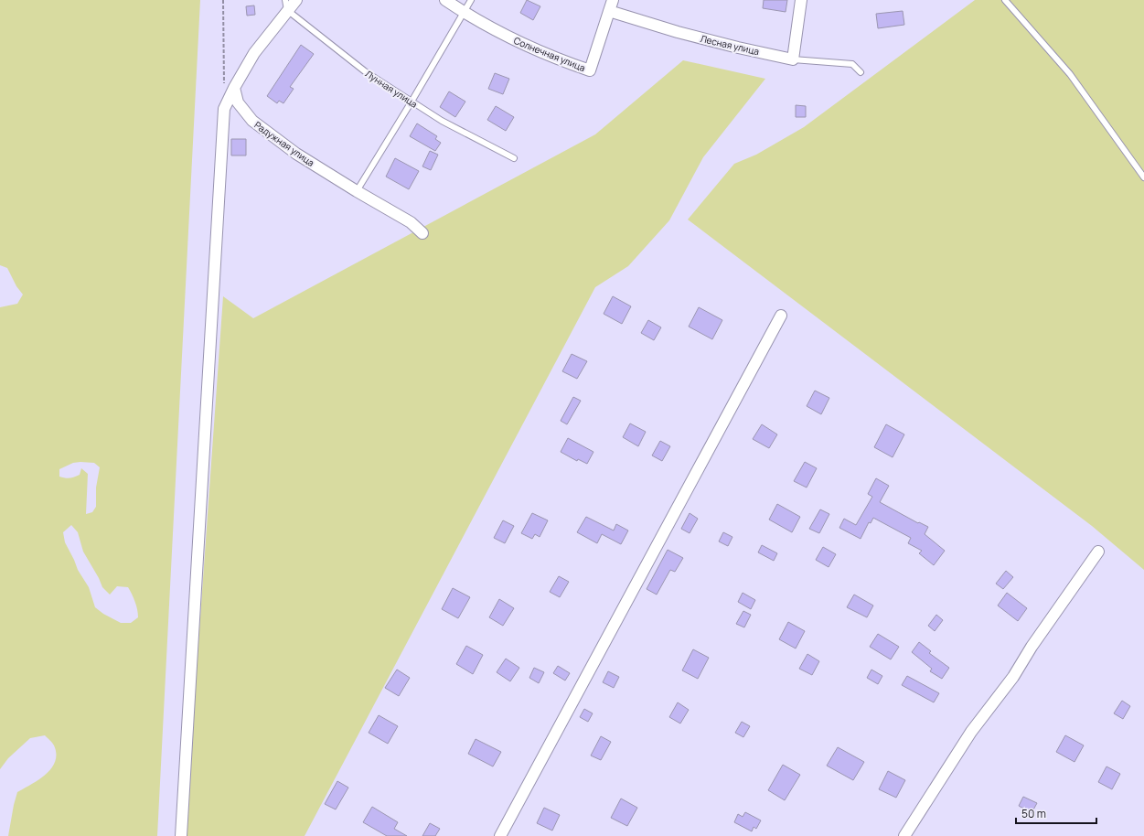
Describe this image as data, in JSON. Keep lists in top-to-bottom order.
{
  "streets": {
    "street": ["Лесная улица", "Солнечная улица", "Радужная улица"],
    "lane": ["Лунная улица"]
  },
  "crossings": [
    ["Лесная улица", "Солнечная улица"]
  ],
  "scale_bar": "50 m"
}
